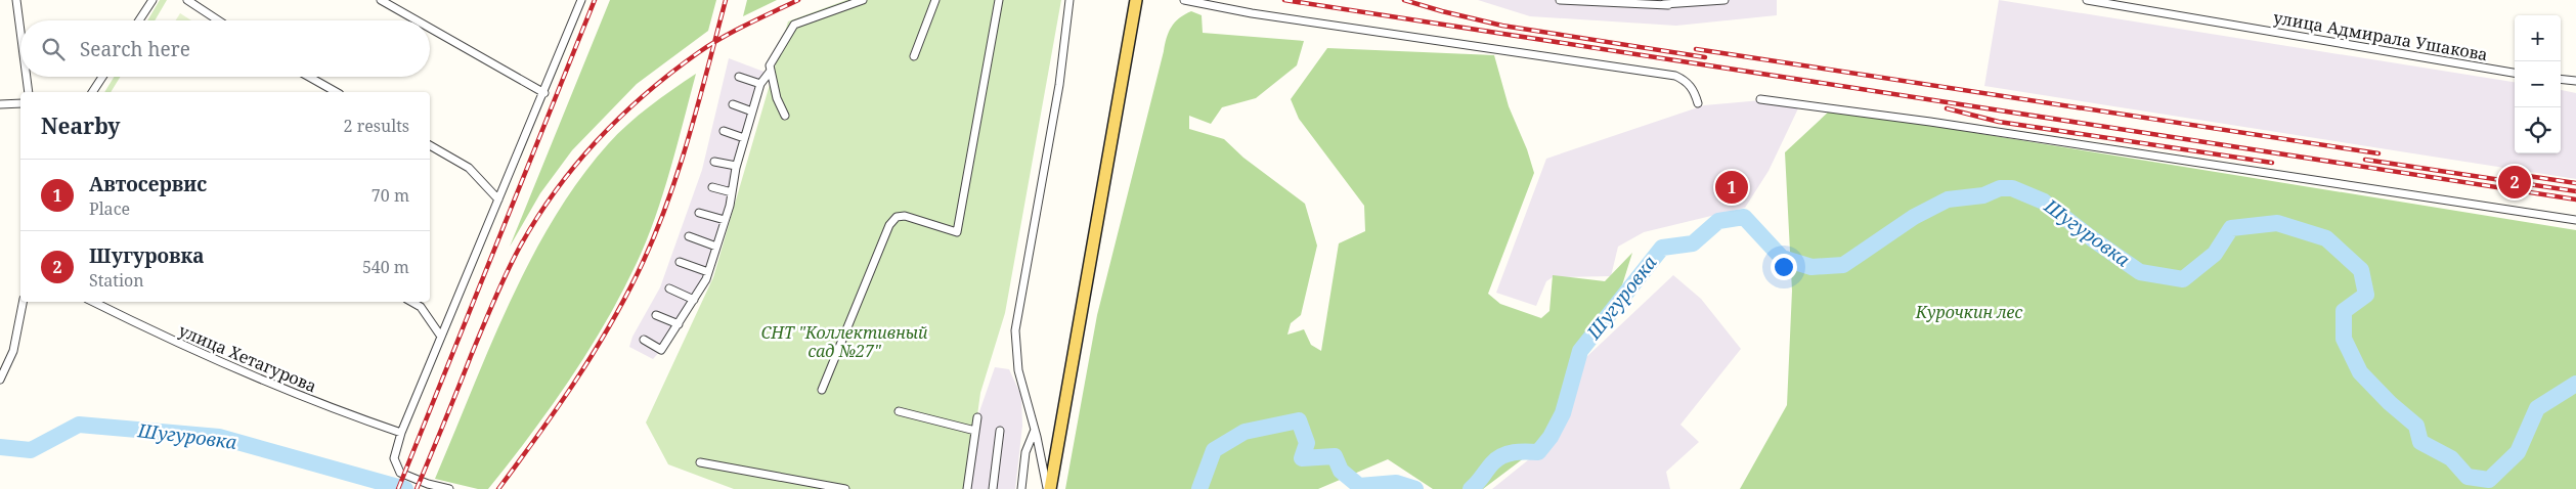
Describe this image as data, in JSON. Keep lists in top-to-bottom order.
{
  "streets": {
    "street": ["улица Адмирала Ушакова", "улица Хетагурова"]
  },
  "water": ["Шугуровка"],
  "parks": ["Курочкин лес", "СНТ \"Коллективный сад №27\""],
  "page": {
    "map_buttons": ["+", "−"],
    "search": "Search here",
    "heading": ["Nearby", "2 results"],
    "list": [
      {
        "mark": "1",
        "name": "Автосервис",
        "note": "Place",
        "value": "70 m"
      },
      {
        "mark": "2",
        "name": "Шугуровка",
        "note": "Station",
        "value": "540 m"
      }
    ],
    "pins": ["2", "1"]
  }
}
